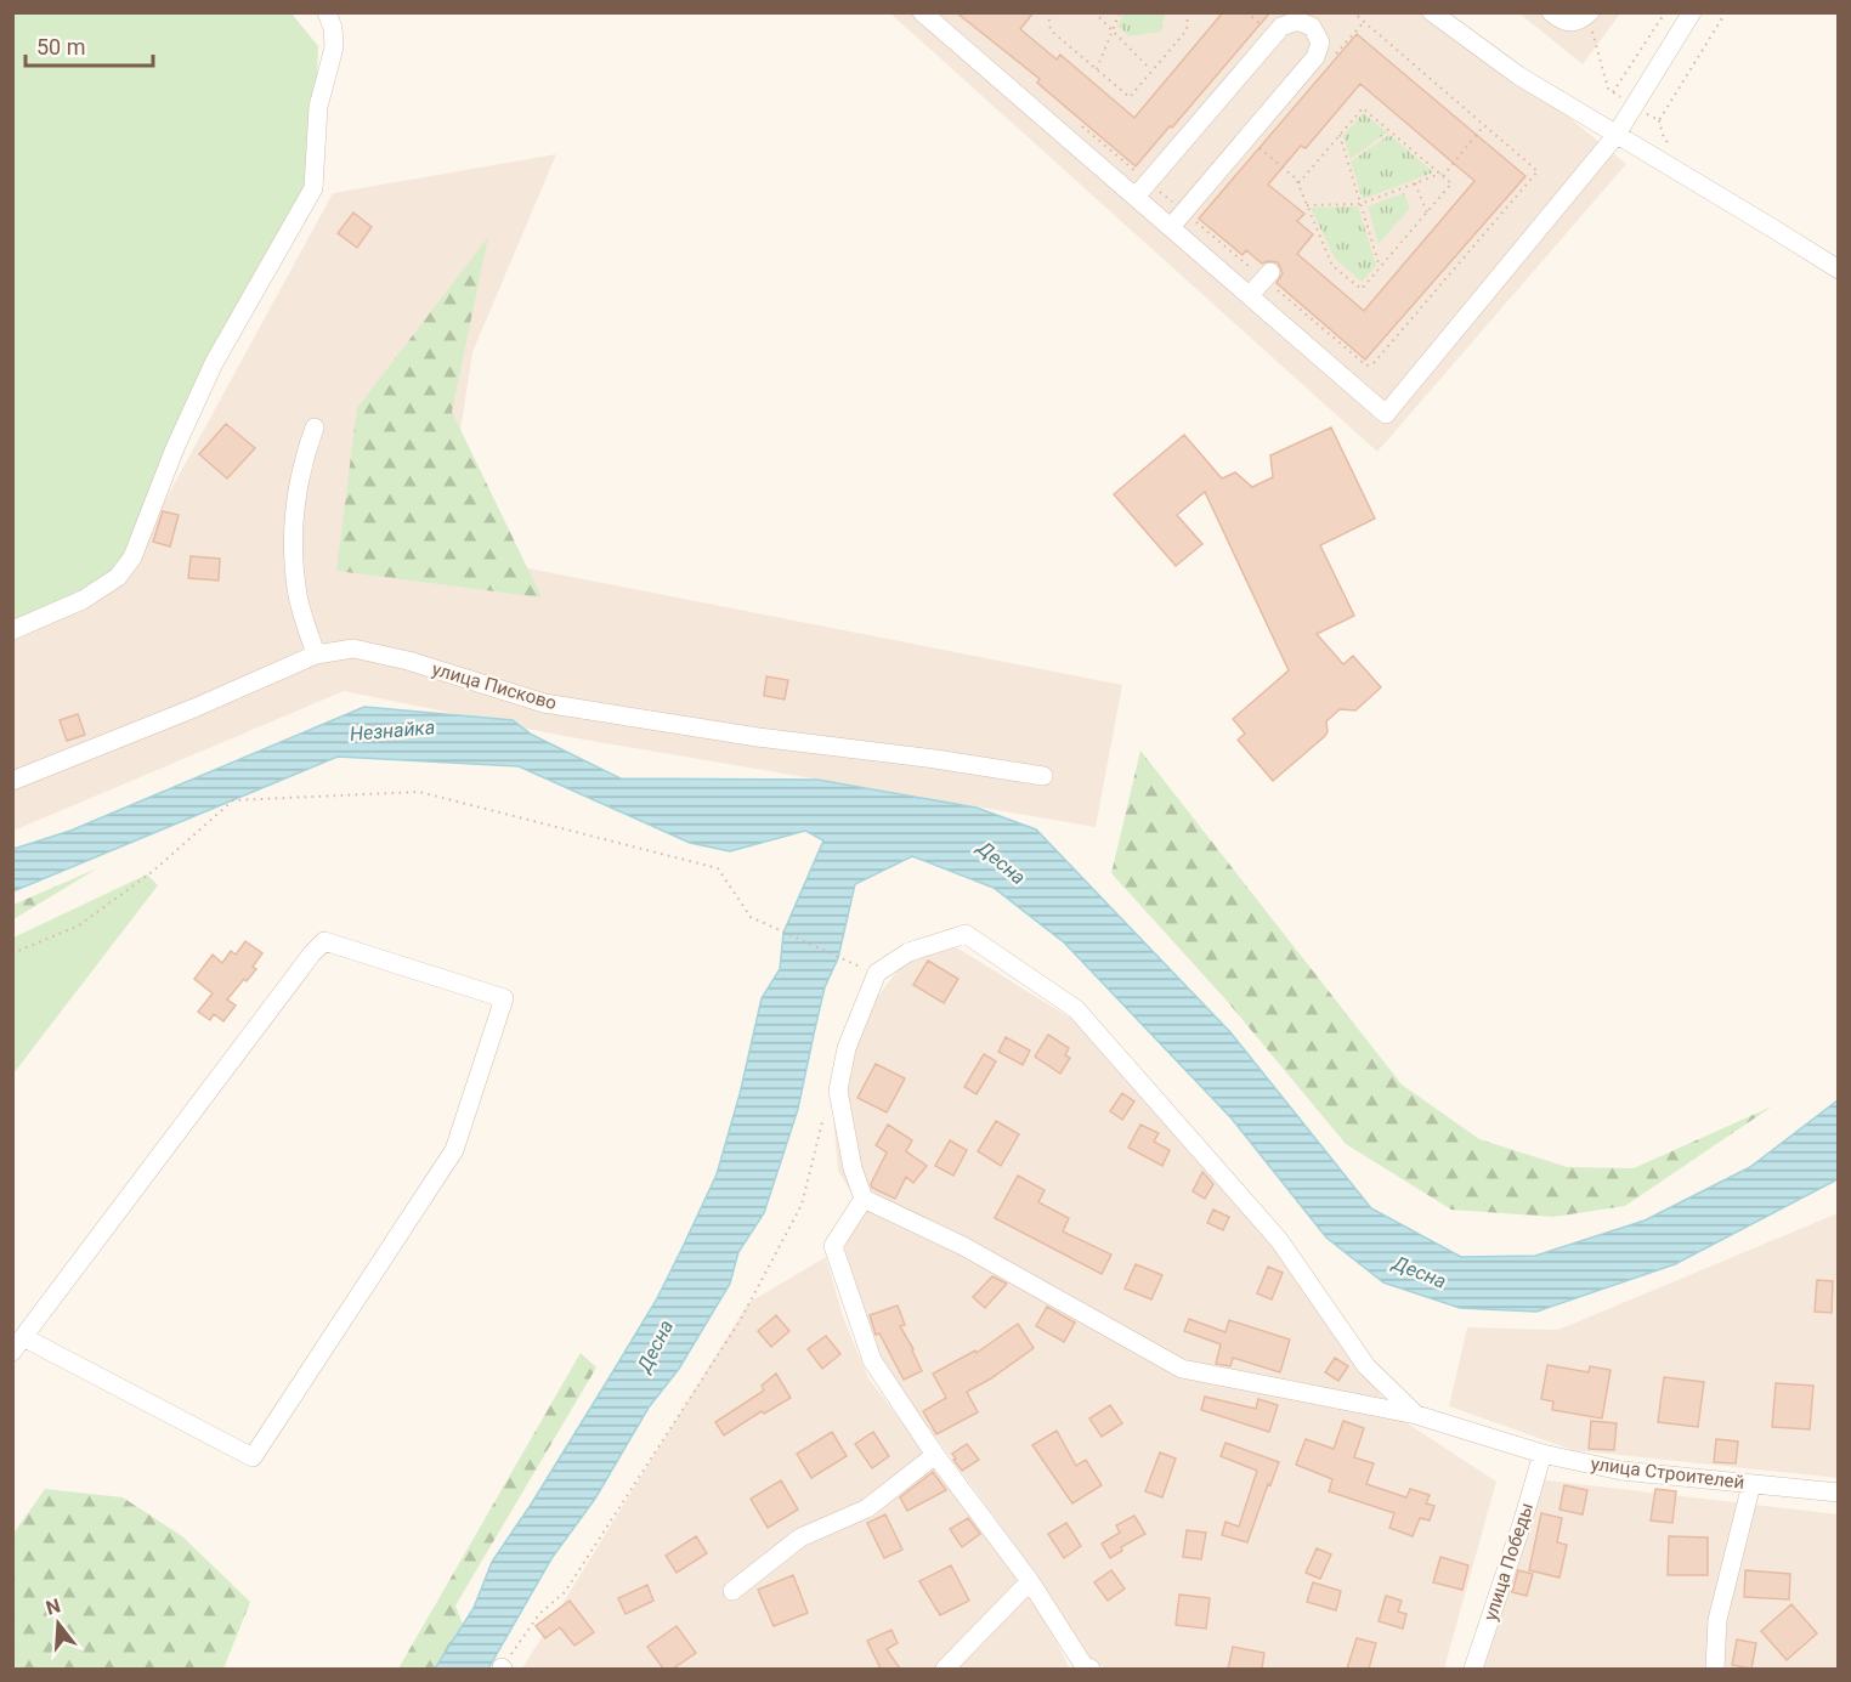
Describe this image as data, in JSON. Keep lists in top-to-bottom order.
{
  "streets": {
    "street": ["улица Писково", "улица Строителей", "улица Победы"]
  },
  "crossings": [
    ["улица Строителей", "улица Победы"]
  ],
  "water": ["Незнайка", "Десна"],
  "scale_bar": "50 m",
  "north": "top"
}
